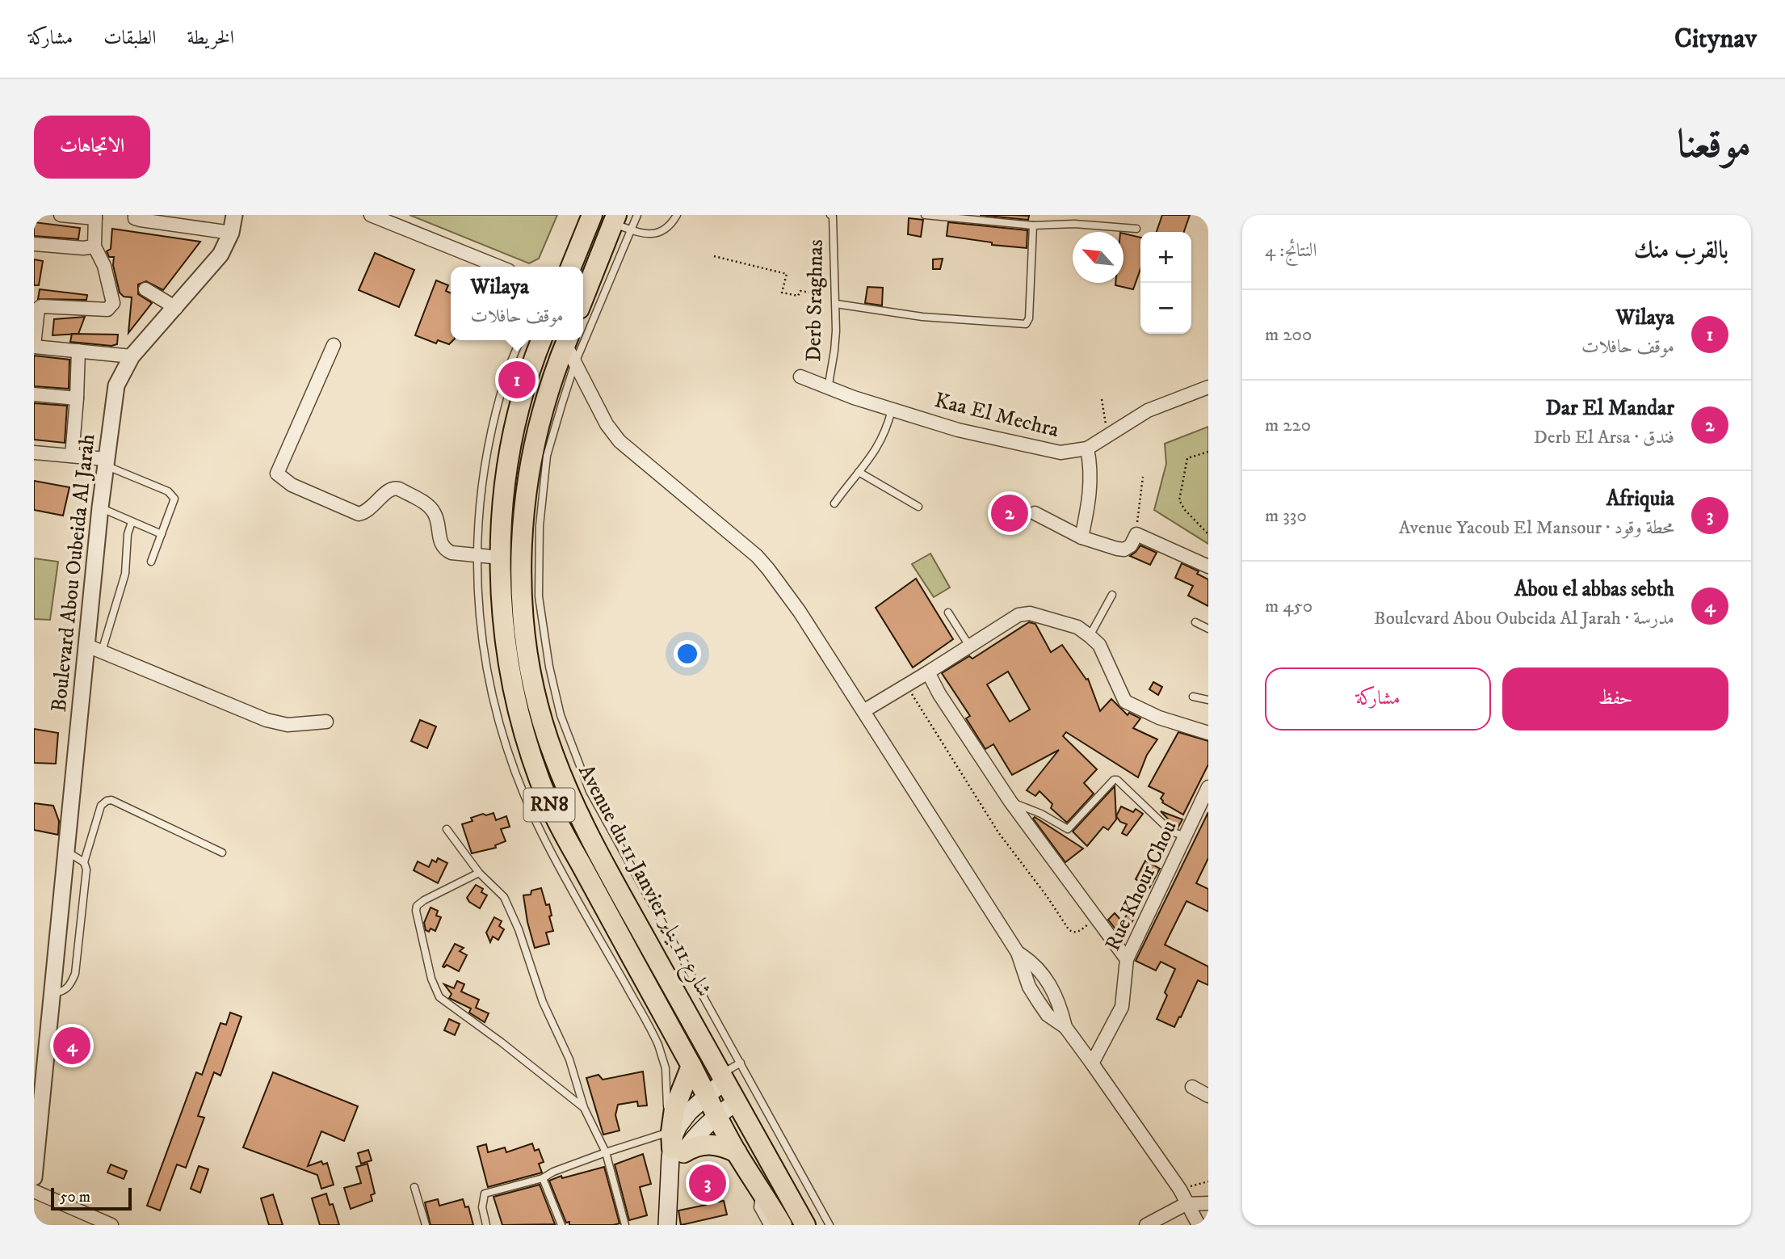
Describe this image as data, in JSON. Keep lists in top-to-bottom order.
{
  "streets": {
    "main road": ["RN8", "Avenue du 11 Janvier شارع 11 يناير"],
    "street": ["Kaa El Mechra", "Boulevard Abou Oubeida Al Jarah", "Rue Khour Chou"],
    "lane": ["Derb Sraghnas"]
  },
  "crossings": [
    ["Derb Sraghnas", "Kaa El Mechra"]
  ],
  "scale_bar": "50 m",
  "north": "top left",
  "page": {
    "header": "Citynav",
    "nav": ["الخريطة", "الطبقات", "مشاركة"],
    "title": "موقعنا",
    "buttons": [
      "الاتجاهات",
      ["حفظ", "مشاركة"]
    ],
    "heading": ["بالقرب منك", "النتائج: 4"],
    "map_buttons": ["+", "−"],
    "popup": ["Wilaya", "موقف حافلات"],
    "list": [
      {
        "mark": "1",
        "name": "Wilaya",
        "note": "موقف حافلات",
        "value": "200 m"
      },
      {
        "mark": "2",
        "name": "Dar El Mandar",
        "note": "فندق · Derb El Arsa",
        "value": "220 m"
      },
      {
        "mark": "3",
        "name": "Afriquia",
        "note": "محطة وقود · Avenue Yacoub El Mansour",
        "value": "330 m"
      },
      {
        "mark": "4",
        "name": "Abou el abbas sebth",
        "note": "مدرسة · Boulevard Abou Oubeida Al Jarah",
        "value": "450 m"
      }
    ],
    "pins": [
      "1",
      "2",
      "4",
      "3"
    ],
    "scale": "50 m"
  }
}
